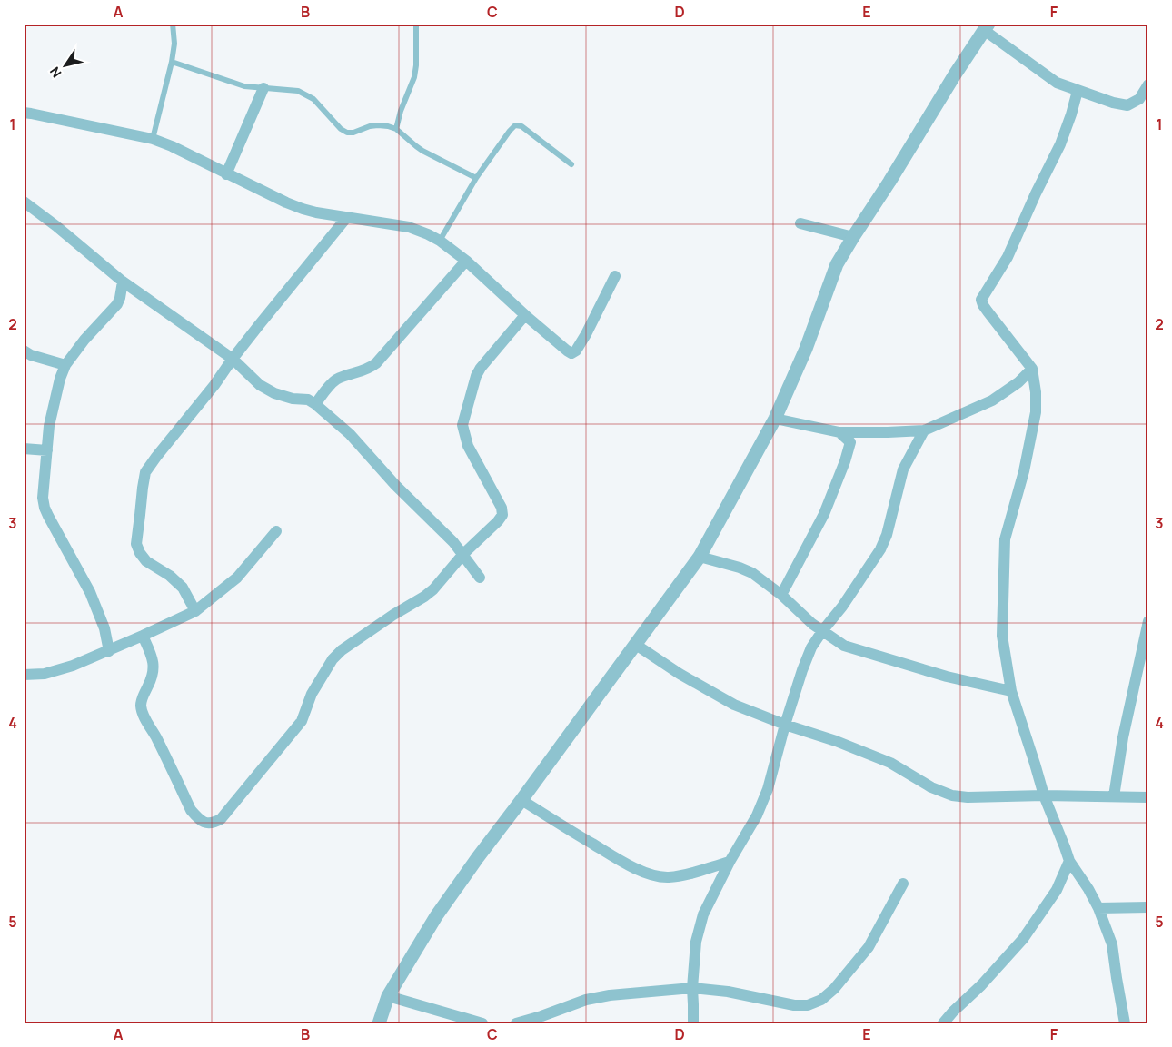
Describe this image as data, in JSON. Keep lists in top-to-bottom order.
{
  "north": "bottom left",
  "grid": {
    "columns": [
      "A",
      "B",
      "C",
      "D",
      "E",
      "F"
    ],
    "rows": [
      "1",
      "2",
      "3",
      "4",
      "5"
    ]
  }
}
